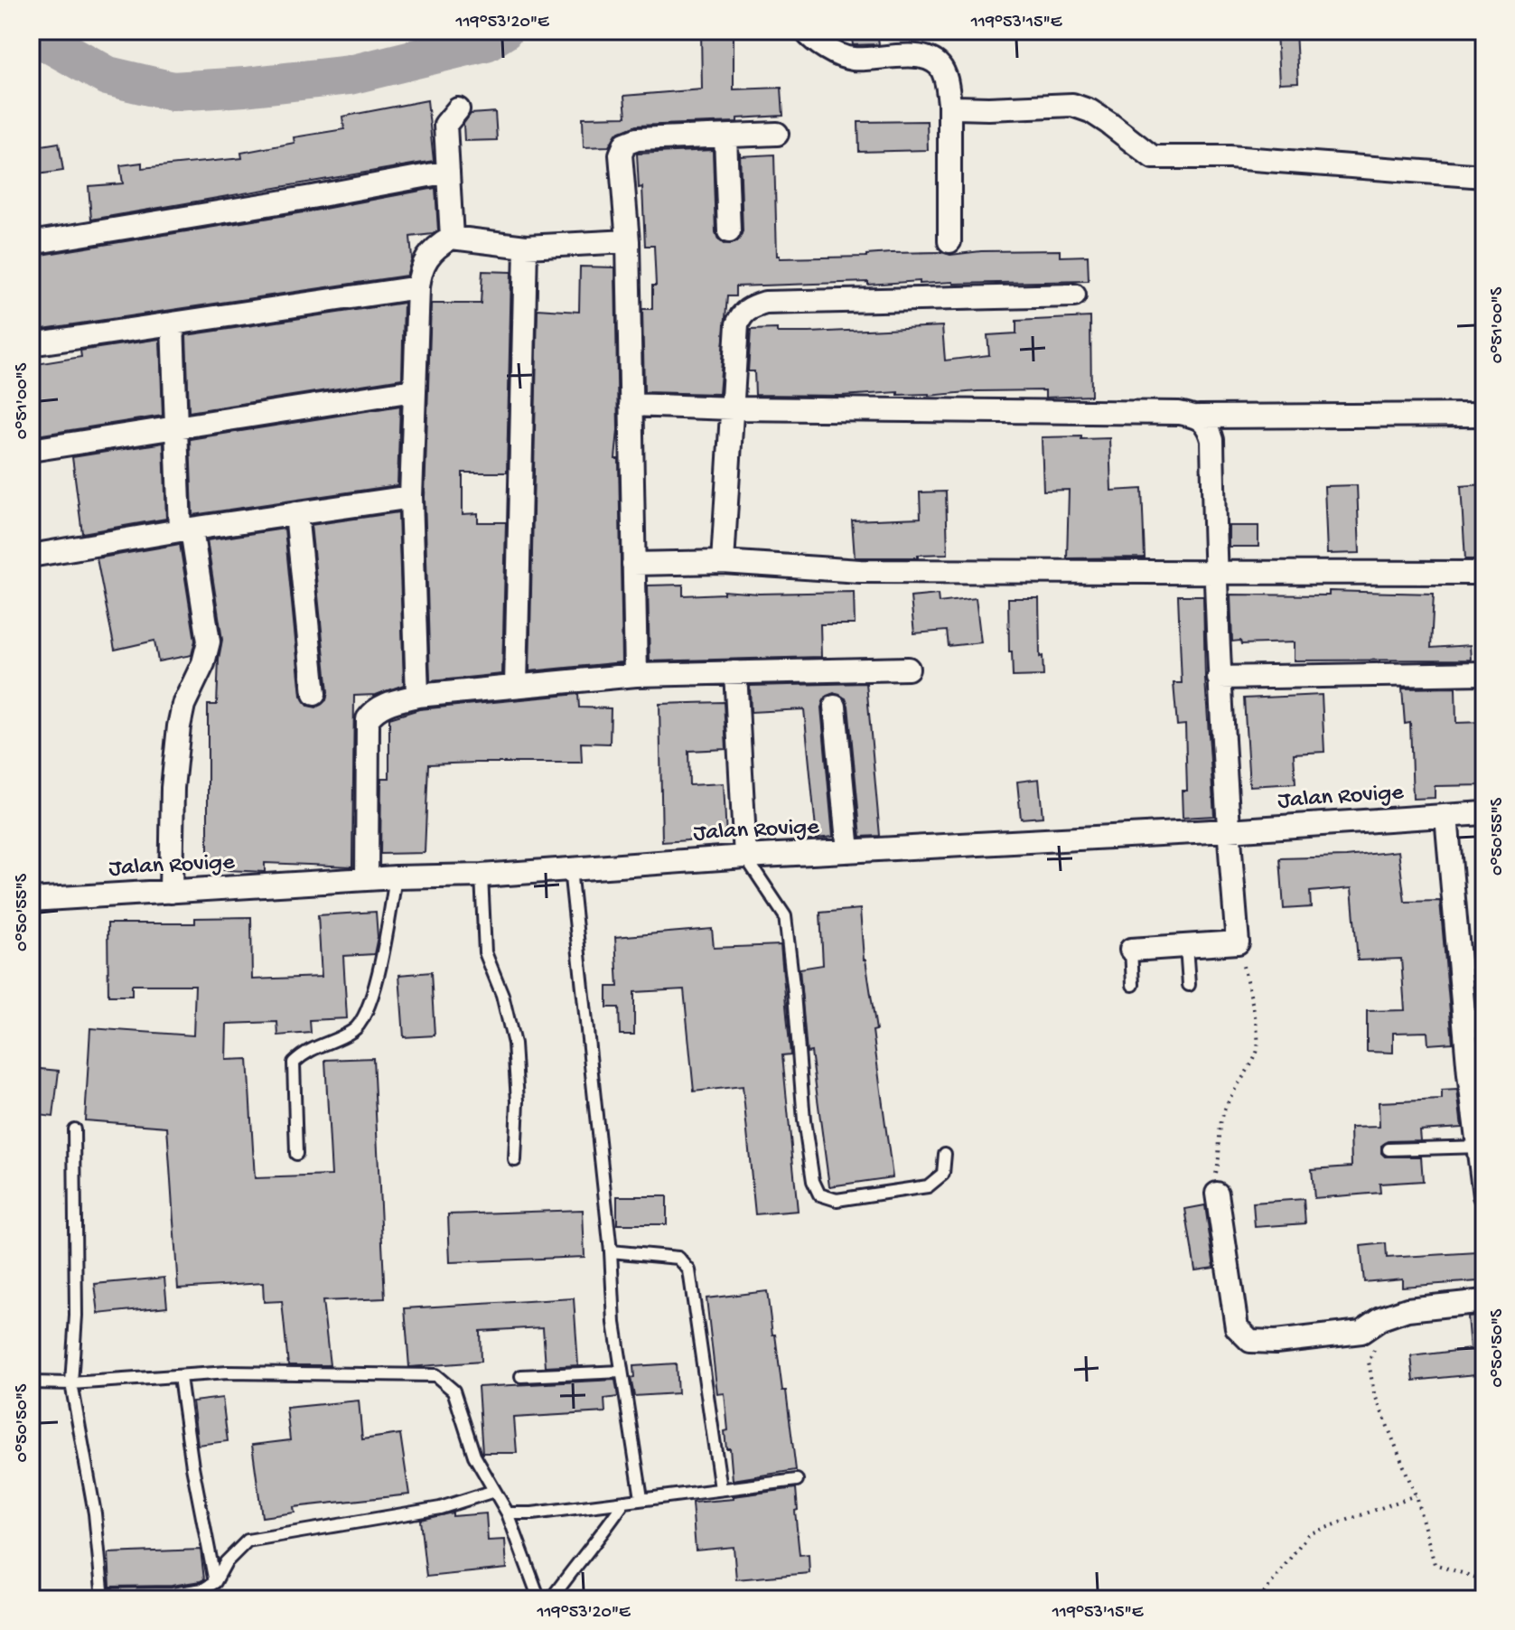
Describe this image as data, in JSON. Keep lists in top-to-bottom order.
{
  "streets": {
    "street": ["Jalan Rovige"]
  },
  "coordinates": [
    "119°53'20\"E",
    "119°53'15\"E",
    "0°51'00\"S",
    "0°50'55\"S",
    "0°50'50\"S"
  ]
}
